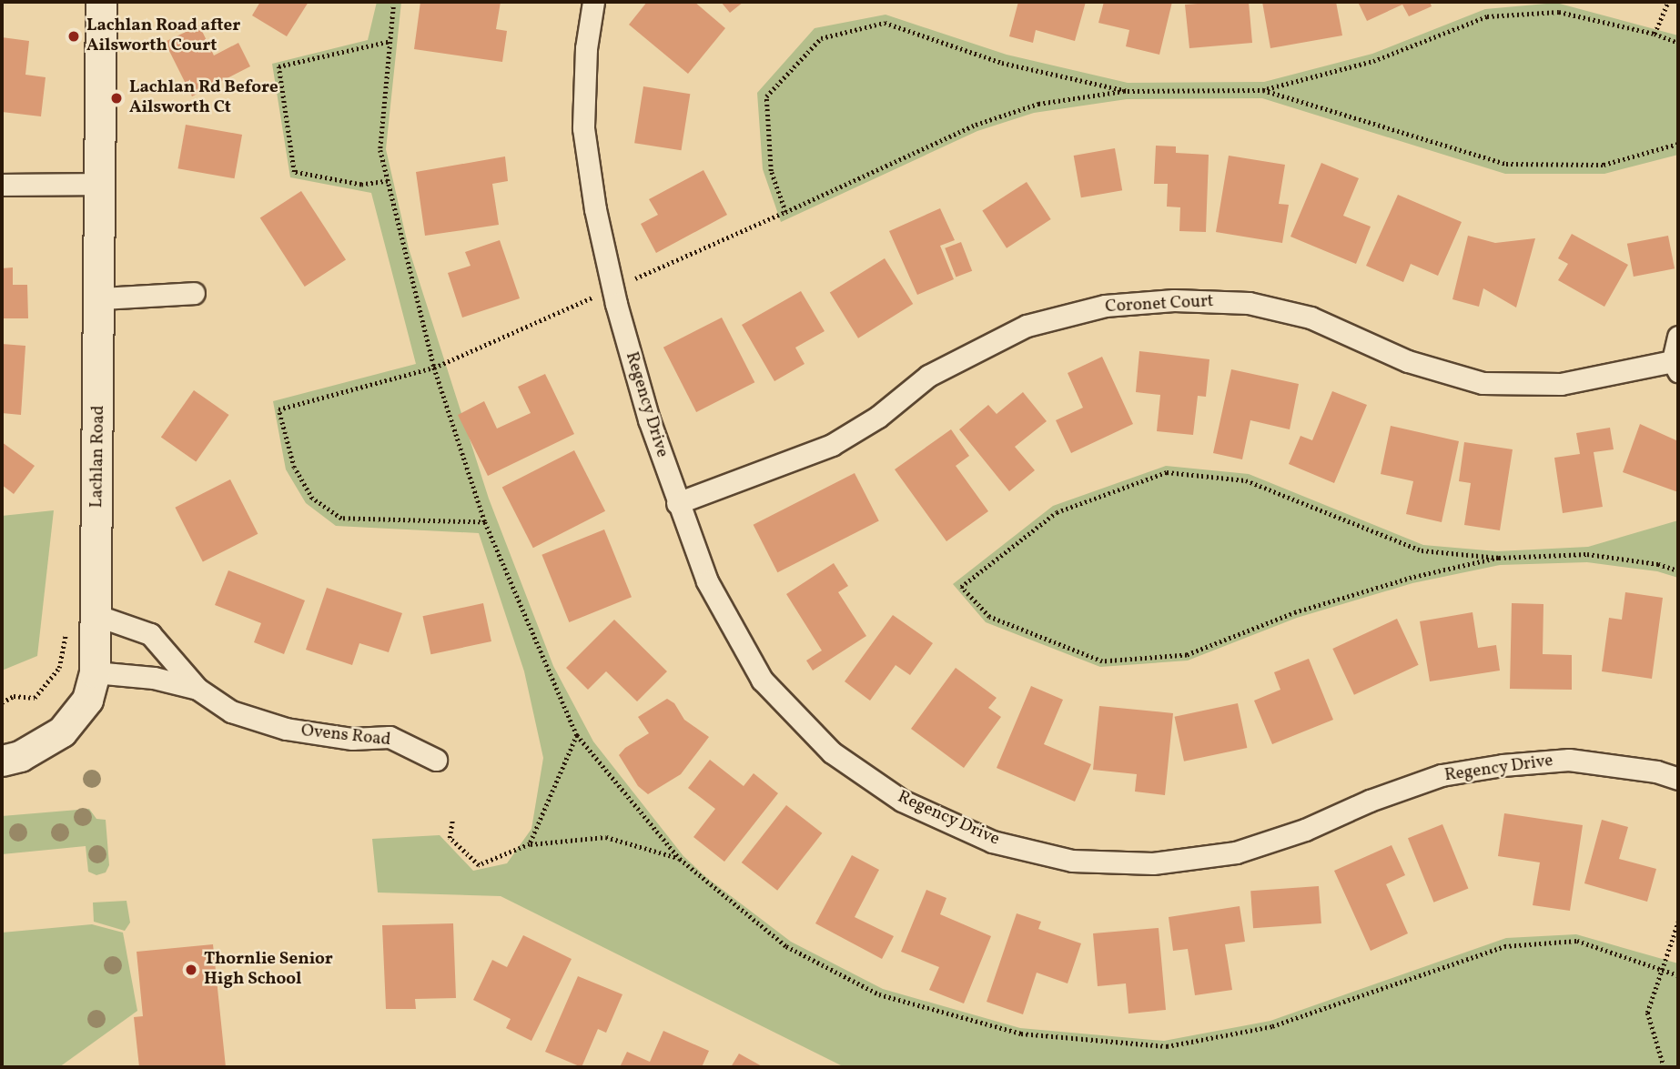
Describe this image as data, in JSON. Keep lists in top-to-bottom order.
{
  "streets": {
    "street": [
      "Coronet Court",
      "Regency Drive",
      "Lachlan Road",
      "Ovens Road"
    ]
  },
  "crossings": [
    ["Coronet Court", "Regency Drive"],
    ["Lachlan Road", "Ovens Road"]
  ],
  "places": ["Lachlan Road after Ailsworth Court", "Lachlan Rd Before Ailsworth Ct", "Thornlie Senior High School"]
}
